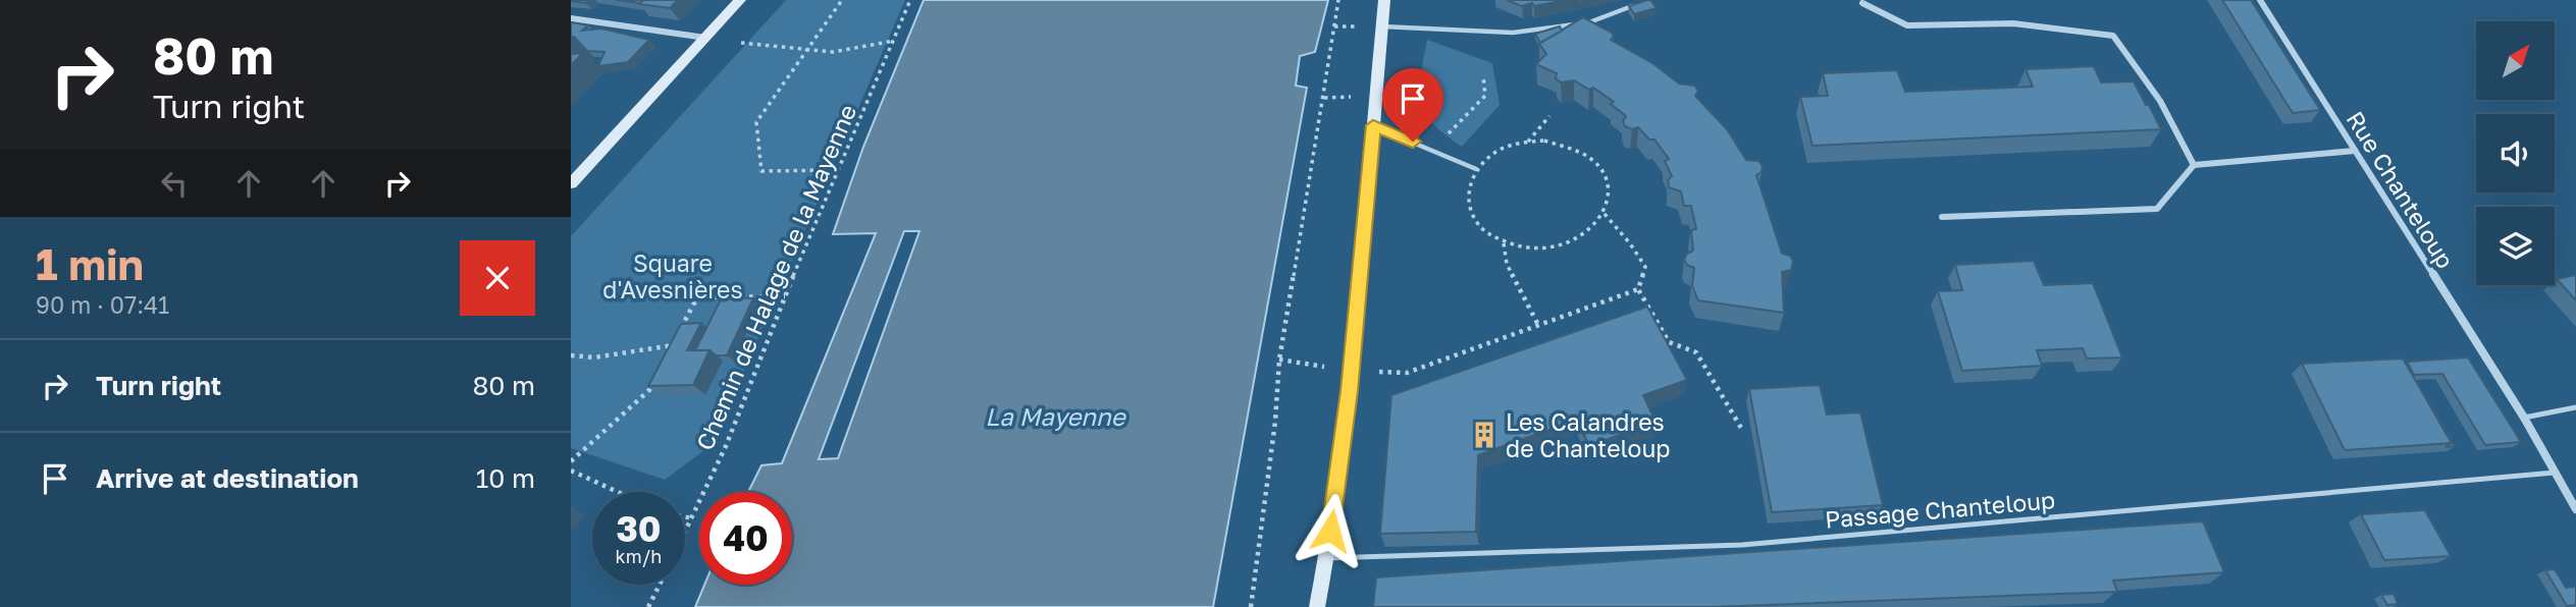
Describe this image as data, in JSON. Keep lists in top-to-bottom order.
{
  "streets": {
    "street": ["Rue Chanteloup"],
    "lane": ["Passage Chanteloup"],
    "path": ["Chemin de Halage de la Mayenne"]
  },
  "crossings": [
    ["Rue Chanteloup", "Passage Chanteloup"]
  ],
  "water": ["La Mayenne"],
  "parks": ["Square d'Avesnières"],
  "places": {
    "building": ["Les Calandres de Chanteloup"]
  },
  "north": "top right",
  "page": {
    "turn": ["80 m", "Turn right"],
    "heading": ["1 min", "90 m · 07:41"],
    "list": [
      {
        "name": "Turn right",
        "value": "80 m"
      },
      {
        "name": "Arrive at destination",
        "value": "10 m"
      }
    ],
    "speed": "30 km/h",
    "limit": "40"
  }
}
